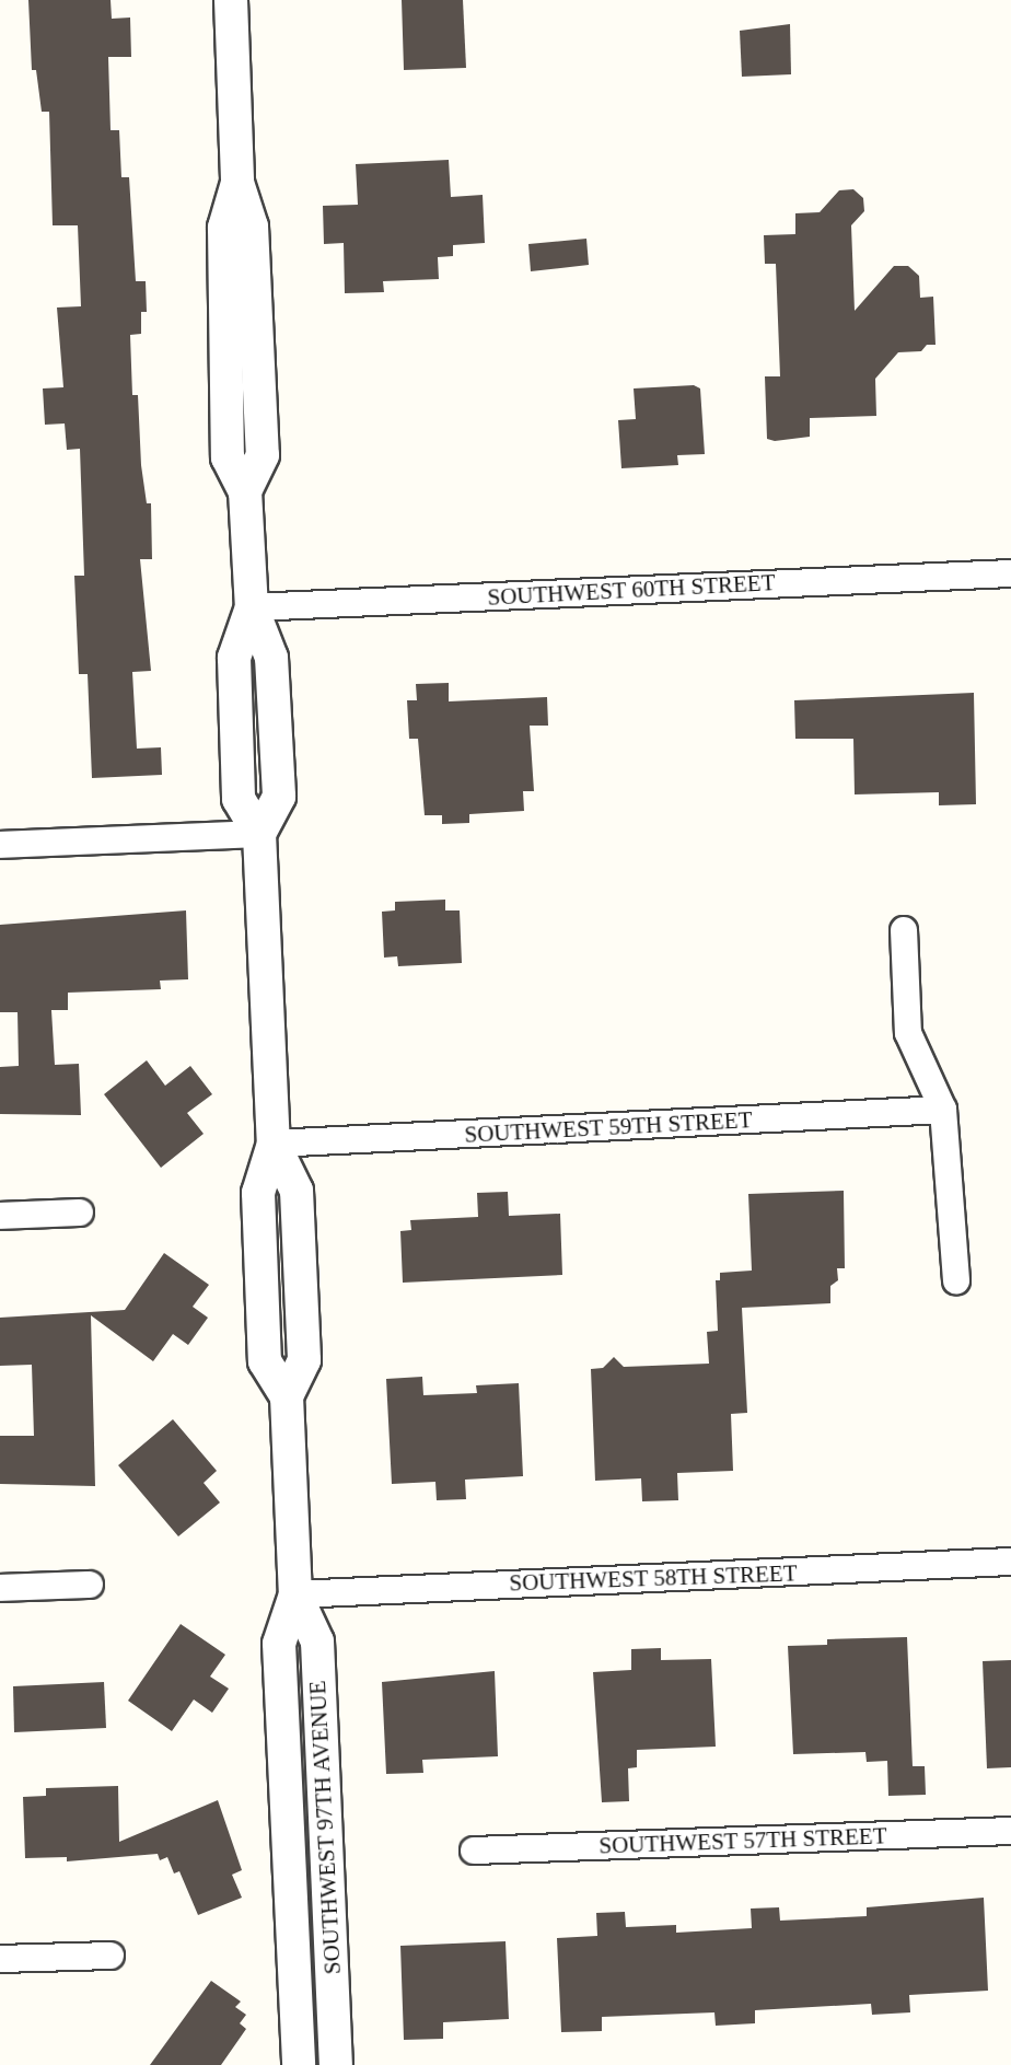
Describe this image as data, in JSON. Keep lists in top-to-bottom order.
{
  "streets": {
    "street": [
      "SOUTHWEST 60TH STREET",
      "SOUTHWEST 59TH STREET",
      "SOUTHWEST 58TH STREET",
      "SOUTHWEST 97TH AVENUE",
      "SOUTHWEST 57TH STREET"
    ]
  },
  "crossings": [
    ["SOUTHWEST 59TH STREET", "SOUTHWEST 97TH AVENUE"],
    ["SOUTHWEST 58TH STREET", "SOUTHWEST 97TH AVENUE"]
  ]
}
